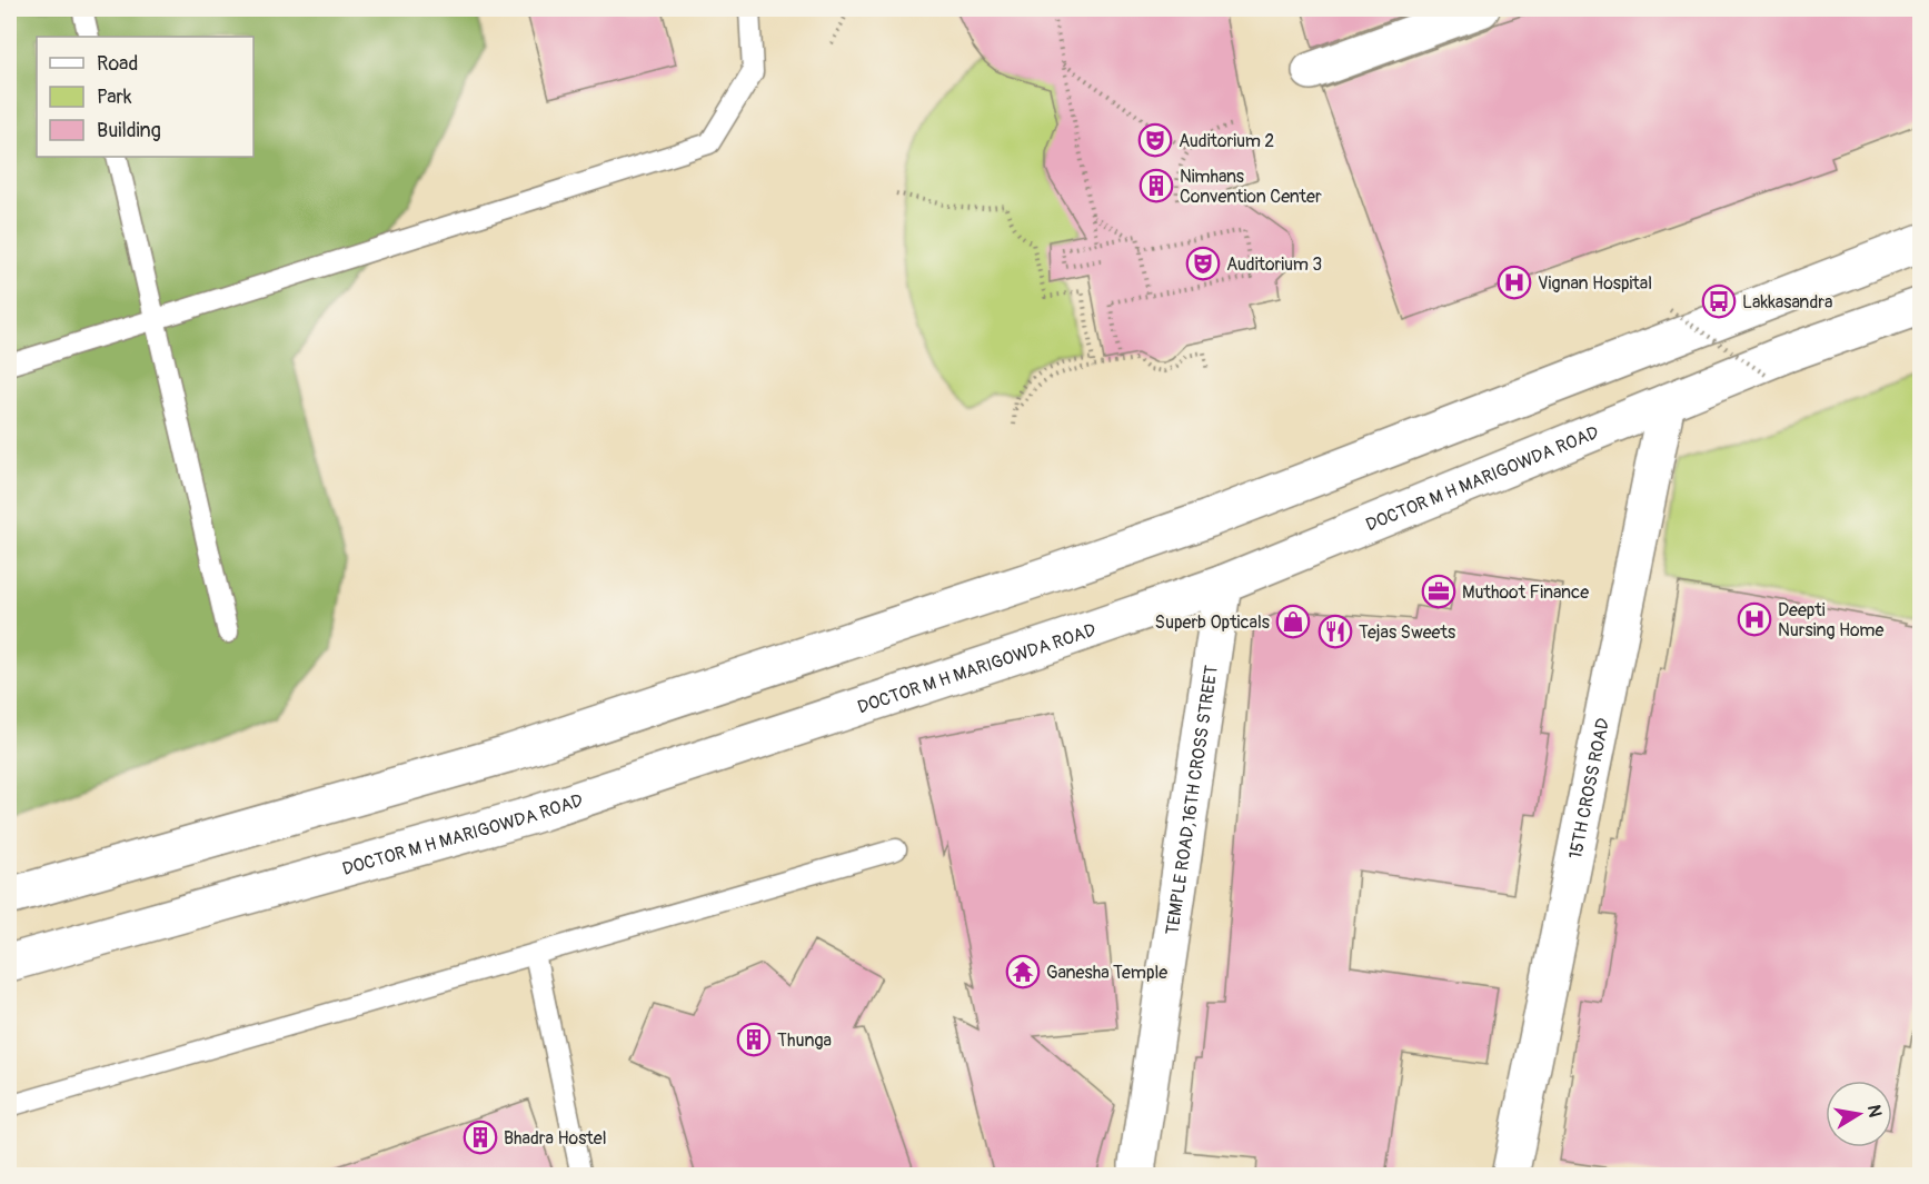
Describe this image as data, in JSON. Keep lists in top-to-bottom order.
{
  "streets": {
    "main road": ["DOCTOR M H MARIGOWDA ROAD", "15TH CROSS ROAD", "TEMPLE ROAD,16TH CROSS STREET"]
  },
  "crossings": [
    ["DOCTOR M H MARIGOWDA ROAD", "15TH CROSS ROAD"],
    ["DOCTOR M H MARIGOWDA ROAD", "TEMPLE ROAD,16TH CROSS STREET"]
  ],
  "places": {
    "theatre": ["Auditorium 2", "Auditorium 3"],
    "building": ["Nimhans Convention Center", "Thunga", "Bhadra Hostel"],
    "hospital": ["Vignan Hospital", "Deepti Nursing Home"],
    "bus stop": ["Lakkasandra"],
    "office": ["Muthoot Finance"],
    "shop": ["Superb Opticals"],
    "restaurant": ["Tejas Sweets"],
    "temple": ["Ganesha Temple"]
  },
  "legend": ["Road", "Park", "Building"],
  "north": "right"
}
